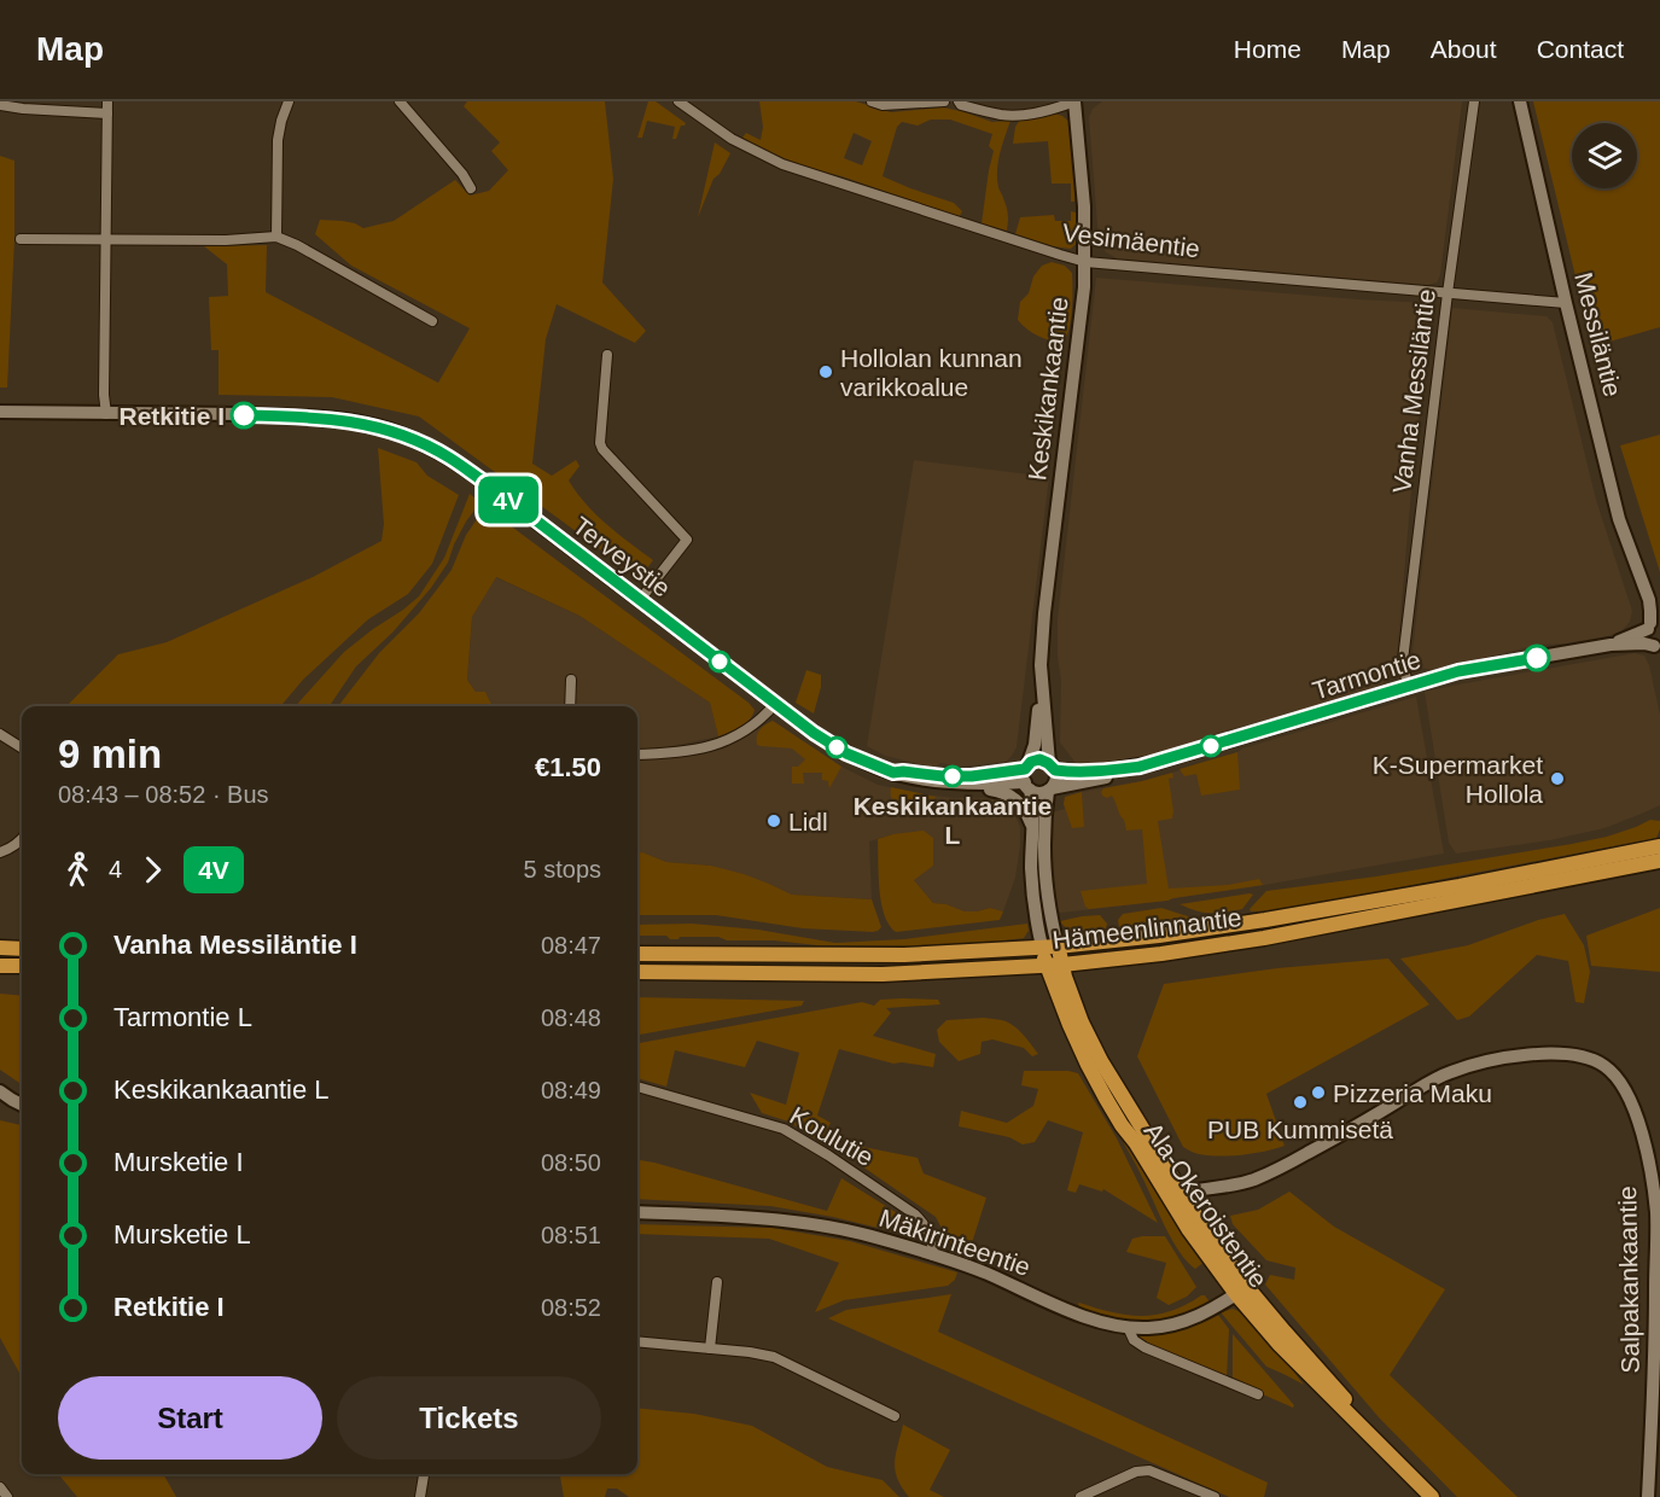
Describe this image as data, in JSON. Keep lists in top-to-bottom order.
{
  "streets": {
    "main road": ["Hämeenlinnantie", "Ala-Okeroistentie"],
    "street": [
      "Vesimäentie",
      "Messiläntie",
      "Keskikankaantie",
      "Vanha Messiläntie",
      "Terveystie",
      "Tarmontie",
      "Koulutie",
      "Mäkirinteentie",
      "Salpakankaantie"
    ]
  },
  "crossings": [
    ["Vesimäentie", "Messiläntie"],
    ["Vesimäentie", "Keskikankaantie"],
    ["Vesimäentie", "Vanha Messiläntie"],
    ["Messiläntie", "Tarmontie"],
    ["Keskikankaantie", "Terveystie"],
    ["Keskikankaantie", "Tarmontie"],
    ["Keskikankaantie", "Hämeenlinnantie"],
    ["Keskikankaantie", "Ala-Okeroistentie"],
    ["Vanha Messiläntie", "Tarmontie"],
    ["Terveystie", "Tarmontie"],
    ["Hämeenlinnantie", "Ala-Okeroistentie"],
    ["Koulutie", "Mäkirinteentie"],
    ["Ala-Okeroistentie", "Mäkirinteentie"],
    ["Ala-Okeroistentie", "Salpakankaantie"]
  ],
  "places": [
    "Hollolan kunnan varikkoalue",
    "Retkitie I",
    "Keskikankaantie L",
    "K-Supermarket Hollola",
    "Lidl",
    "Pizzeria Maku",
    "PUB Kummisetä"
  ],
  "lines": ["bus line 4V"],
  "page": {
    "header": "Map",
    "nav": [
      "Home",
      "Map",
      "About",
      "Contact"
    ],
    "on_map": "4V",
    "heading": ["9 min", "08:43 – 08:52 · Bus", "€1.50"],
    "legs": ["4", "4V", "5 stops"],
    "list": [
      {
        "name": "Vanha Messiläntie I",
        "value": "08:47"
      },
      {
        "name": "Tarmontie L",
        "value": "08:48"
      },
      {
        "name": "Keskikankaantie L",
        "value": "08:49"
      },
      {
        "name": "Mursketie I",
        "value": "08:50"
      },
      {
        "name": "Mursketie L",
        "value": "08:51"
      },
      {
        "name": "Retkitie I",
        "value": "08:52"
      }
    ],
    "buttons": ["Start", "Tickets"]
  }
}
